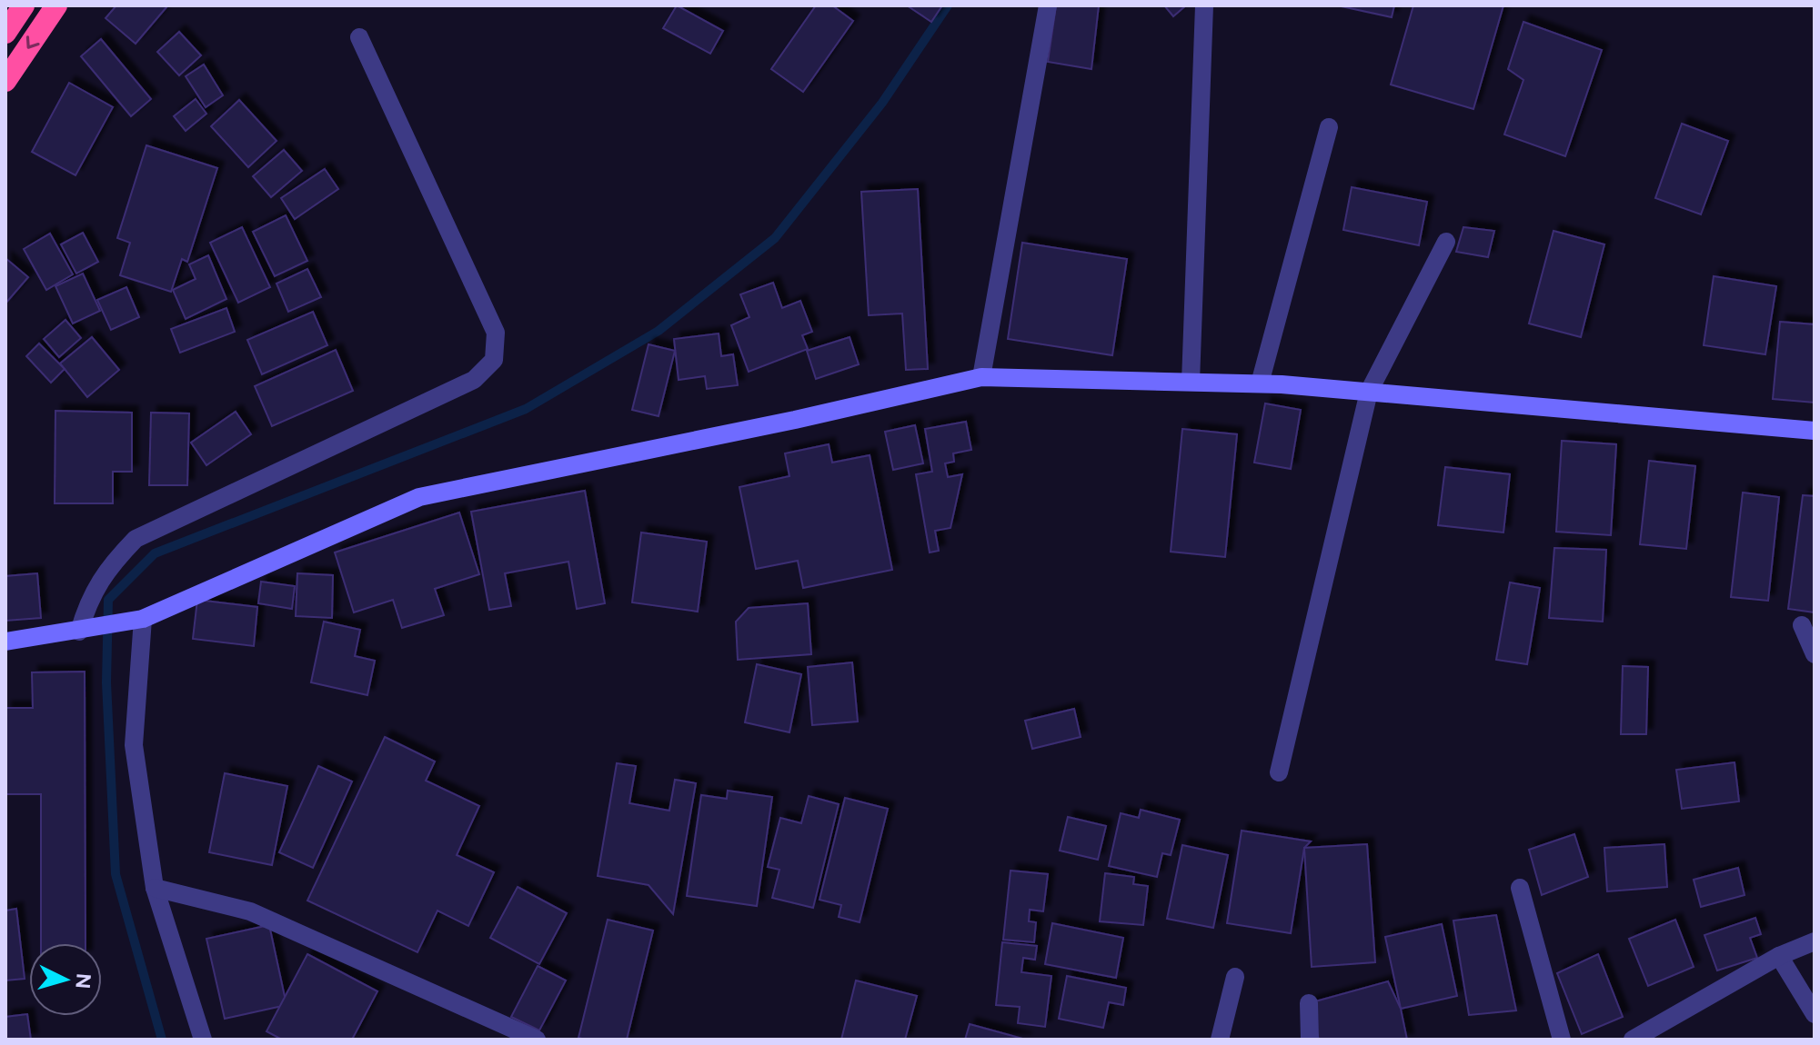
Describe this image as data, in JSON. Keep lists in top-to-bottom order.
{
  "north": "right"
}
